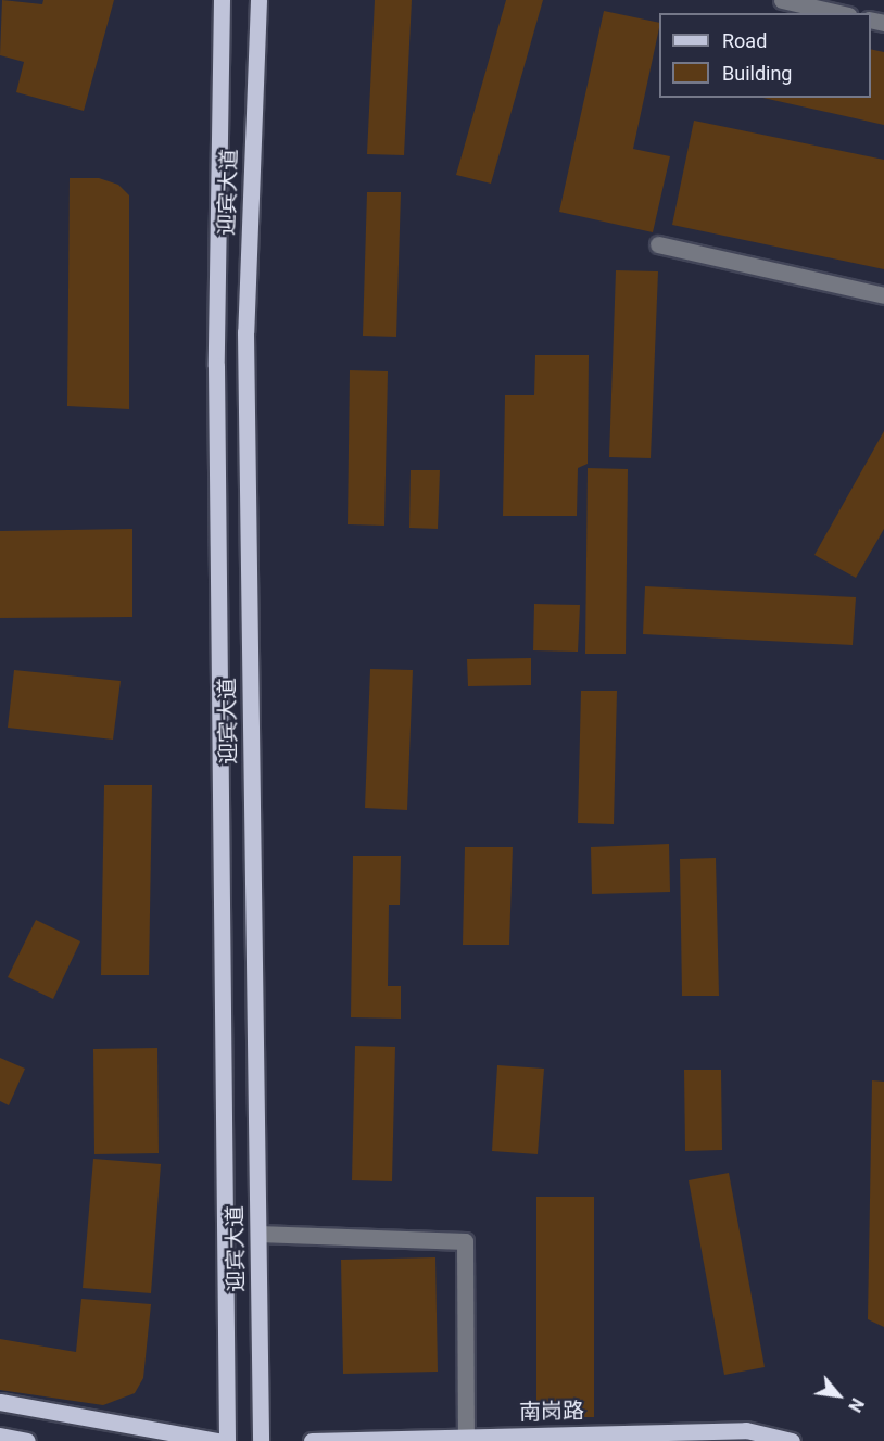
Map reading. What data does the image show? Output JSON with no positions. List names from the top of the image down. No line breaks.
{"streets":{"main road":["迎宾大道","南岗路"]},"legend":["Road","Building"],"north":"bottom right"}
